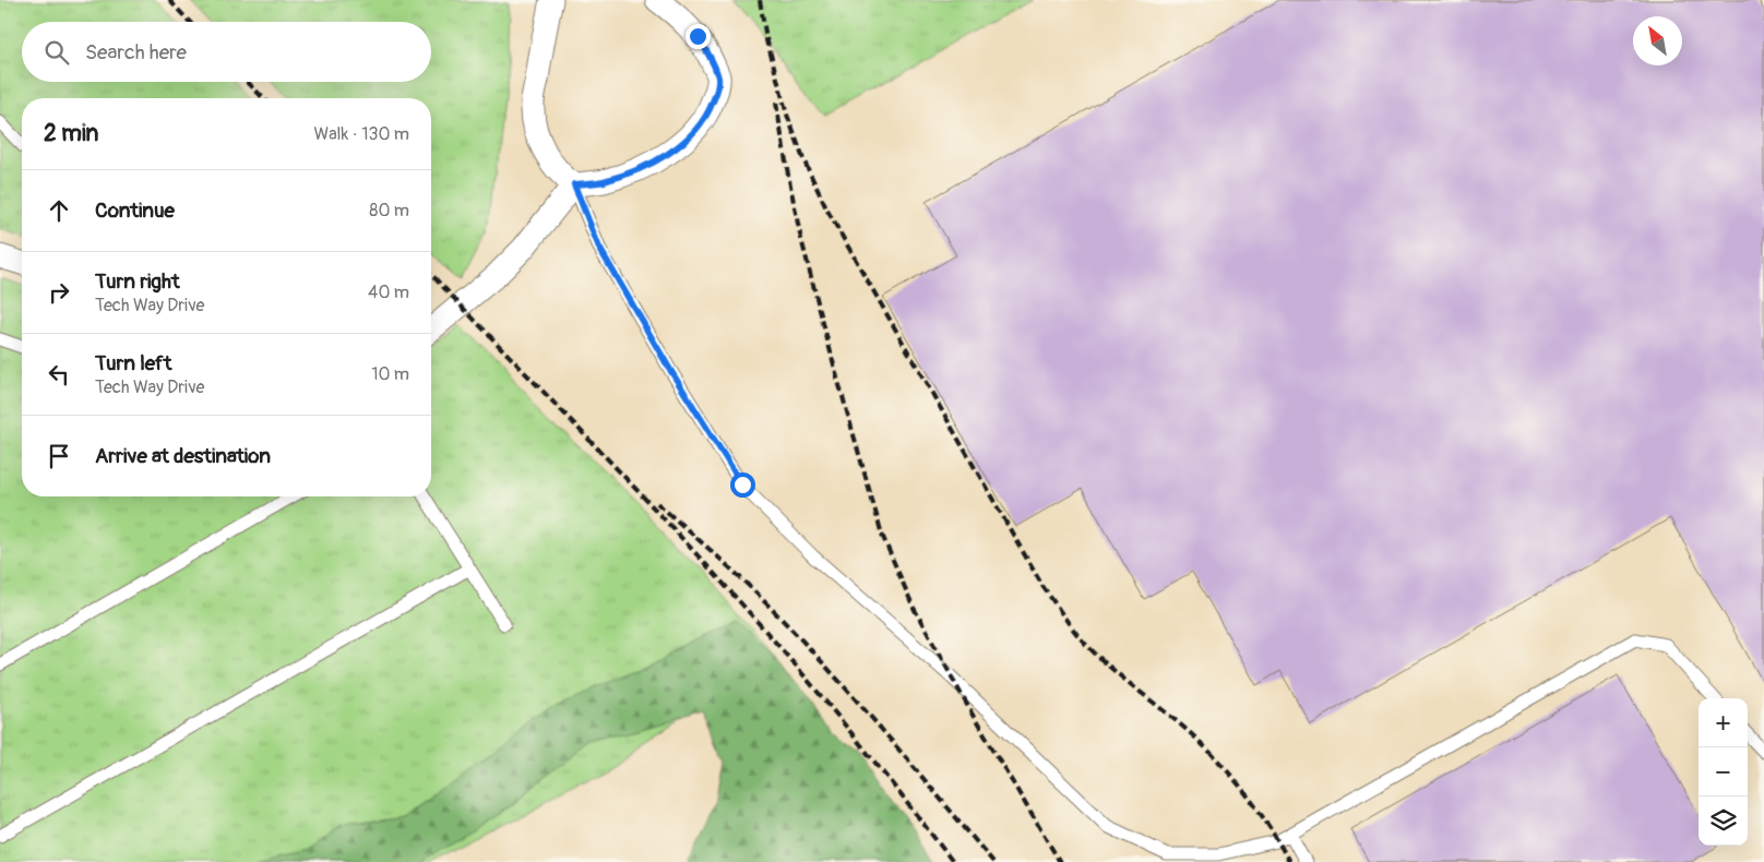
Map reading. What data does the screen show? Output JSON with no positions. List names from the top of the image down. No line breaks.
{"north":"top left","page":{"search":"Search here","heading":["2 min","Walk · 130 m"],"list":[["Continue","80 m"],["Turn right","Tech Way Drive","40 m"],["Turn left","Tech Way Drive","10 m"],"Arrive at destination"],"map_buttons":["+","−"]}}
